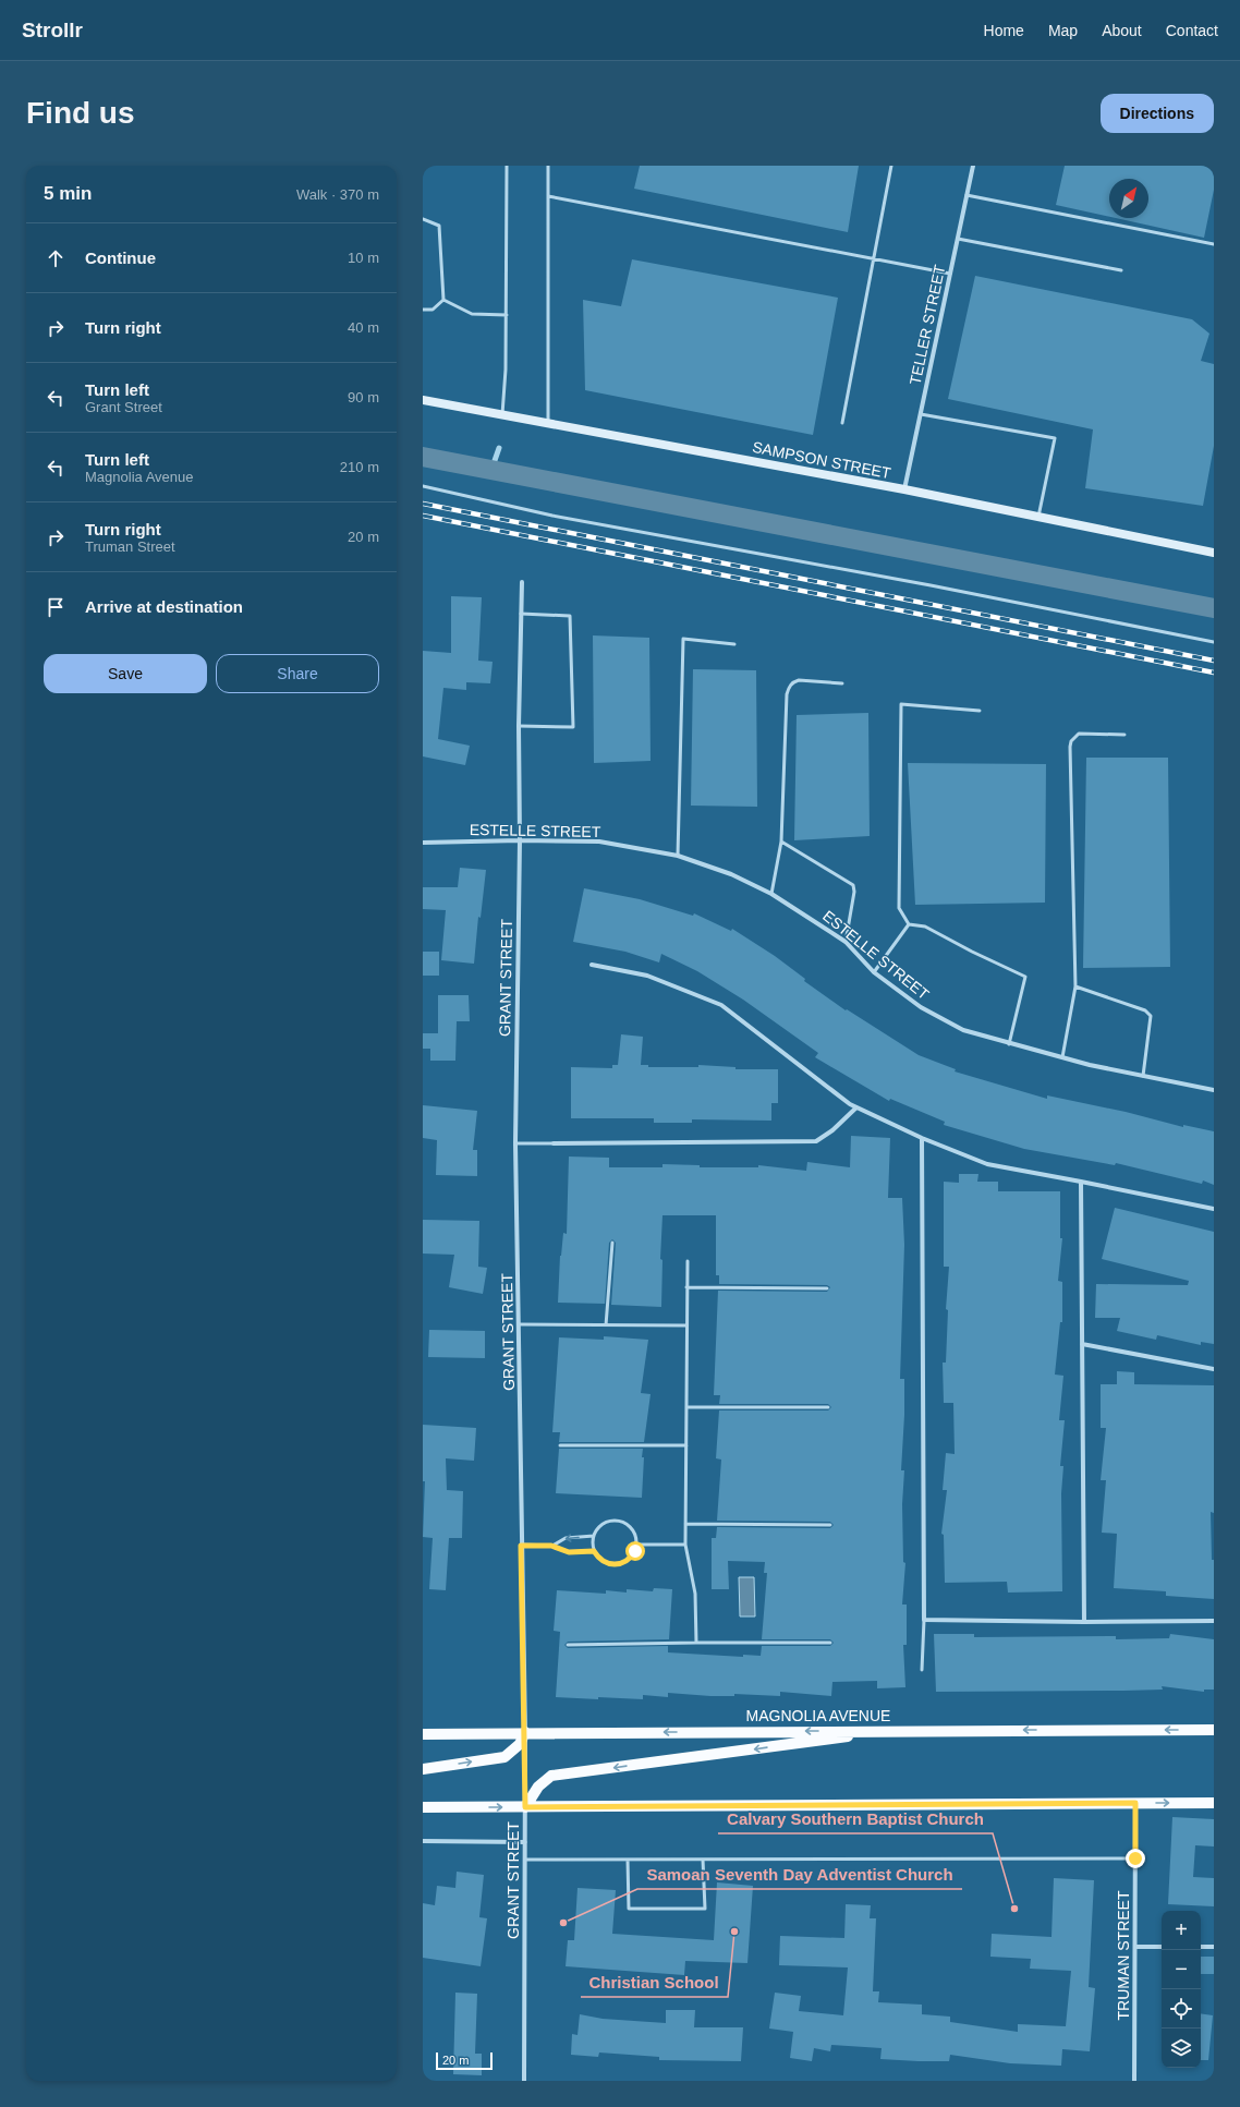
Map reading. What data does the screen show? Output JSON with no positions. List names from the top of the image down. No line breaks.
{"streets":{"main road":["MAGNOLIA AVENUE"],"street":["TELLER STREET","SAMPSON STREET","ESTELLE STREET","GRANT STREET","TRUMAN STREET"]},"crossings":[["TELLER STREET","SAMPSON STREET"],["ESTELLE STREET","GRANT STREET"],["GRANT STREET","MAGNOLIA AVENUE"]],"places":["Calvary Southern Baptist Church","Samoan Seventh Day Adventist Church","Christian School"],"scale_bar":"20 m","north":"top right","page":{"header":"Strollr","nav":["Home","Map","About","Contact"],"buttons":["Directions",["Save","Share"]],"title":"Find us","heading":["5 min","Walk · 370 m"],"list":[["Continue","10 m"],["Turn right","40 m"],["Turn left","Grant Street","90 m"],["Turn left","Magnolia Avenue","210 m"],["Turn right","Truman Street","20 m"],"Arrive at destination"],"map_buttons":["+","−"],"scale":"20 m"}}
